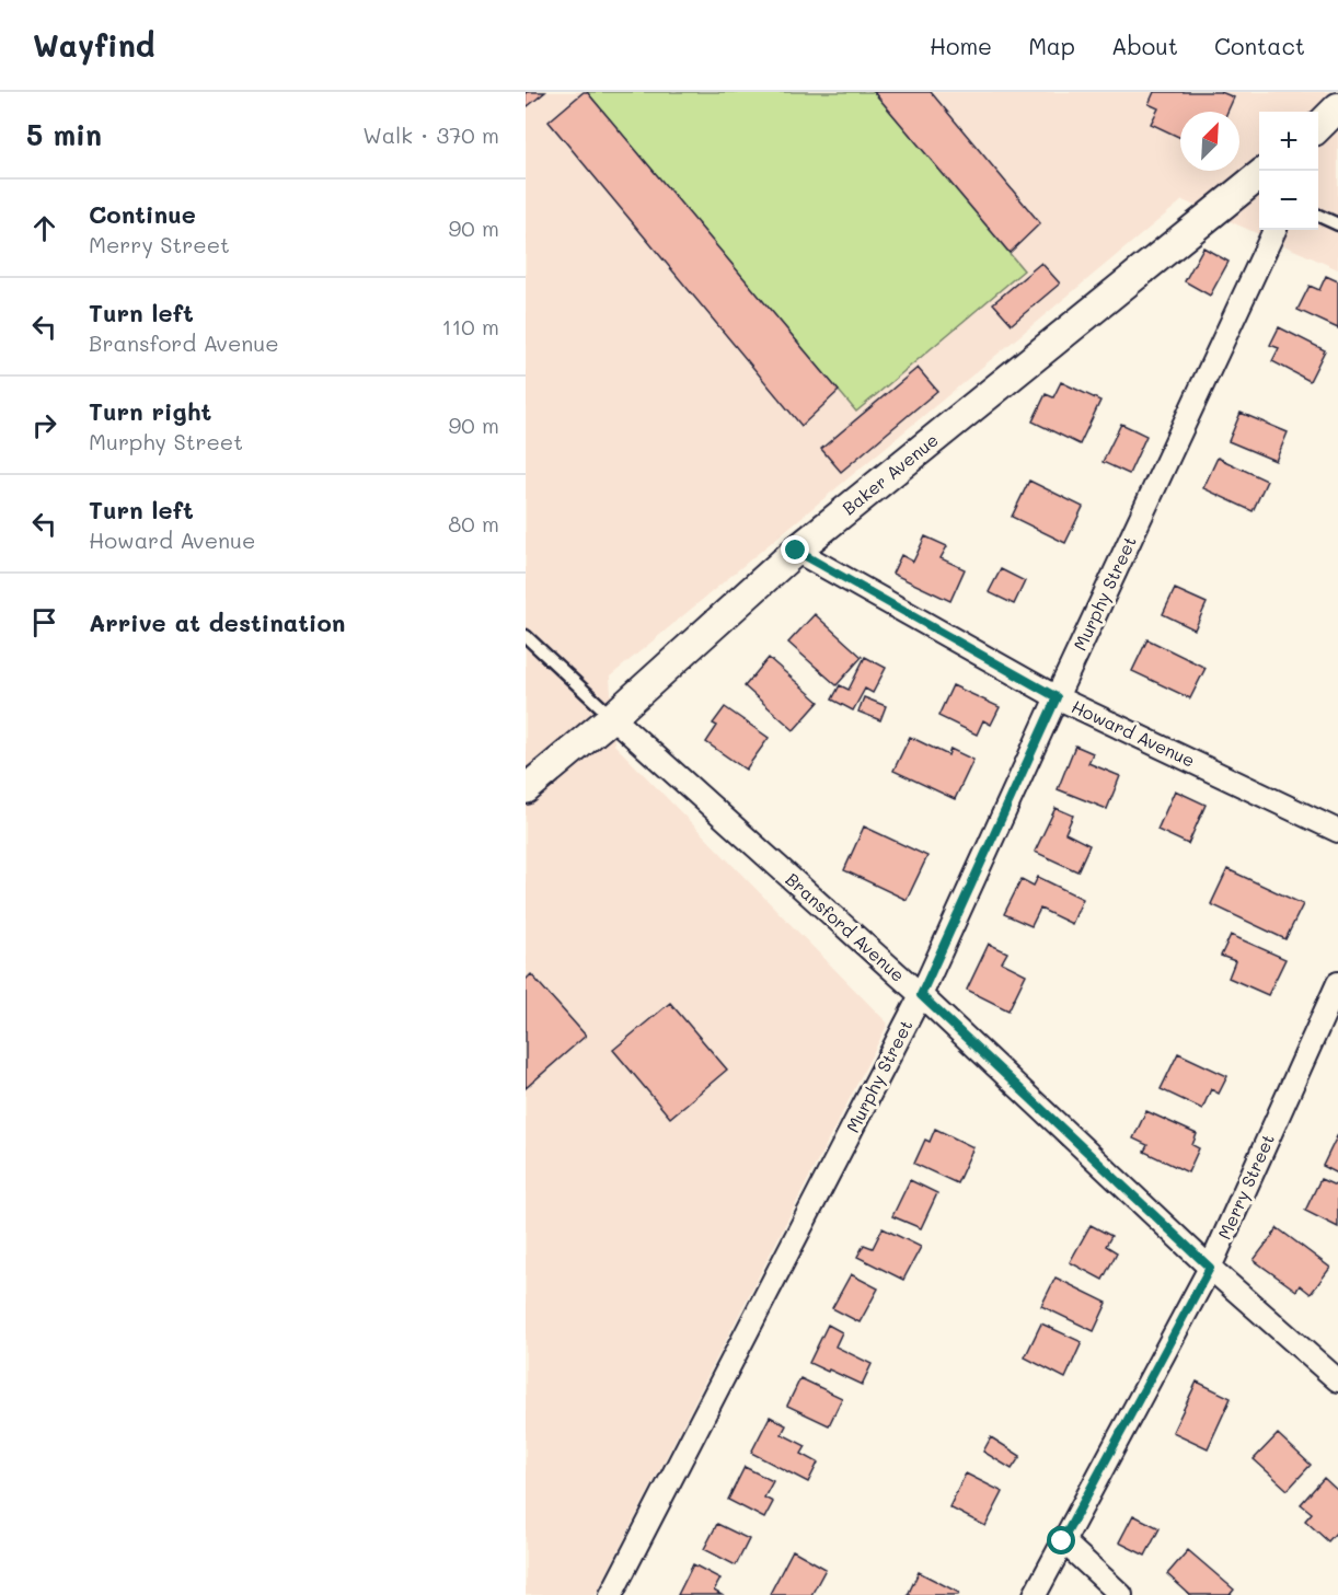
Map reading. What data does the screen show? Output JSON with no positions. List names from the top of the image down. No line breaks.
{"streets":{"street":["Baker Avenue","Murphy Street","Howard Avenue","Bransford Avenue","Merry Street"]},"crossings":[["Baker Avenue","Howard Avenue"],["Baker Avenue","Bransford Avenue"],["Murphy Street","Howard Avenue"],["Murphy Street","Bransford Avenue"],["Bransford Avenue","Merry Street"]],"north":"top right","page":{"header":"Wayfind","nav":["Home","Map","About","Contact"],"heading":["5 min","Walk · 370 m"],"map_buttons":["+","−"],"list":[["Continue","Merry Street","90 m"],["Turn left","Bransford Avenue","110 m"],["Turn right","Murphy Street","90 m"],["Turn left","Howard Avenue","80 m"],"Arrive at destination"]}}
